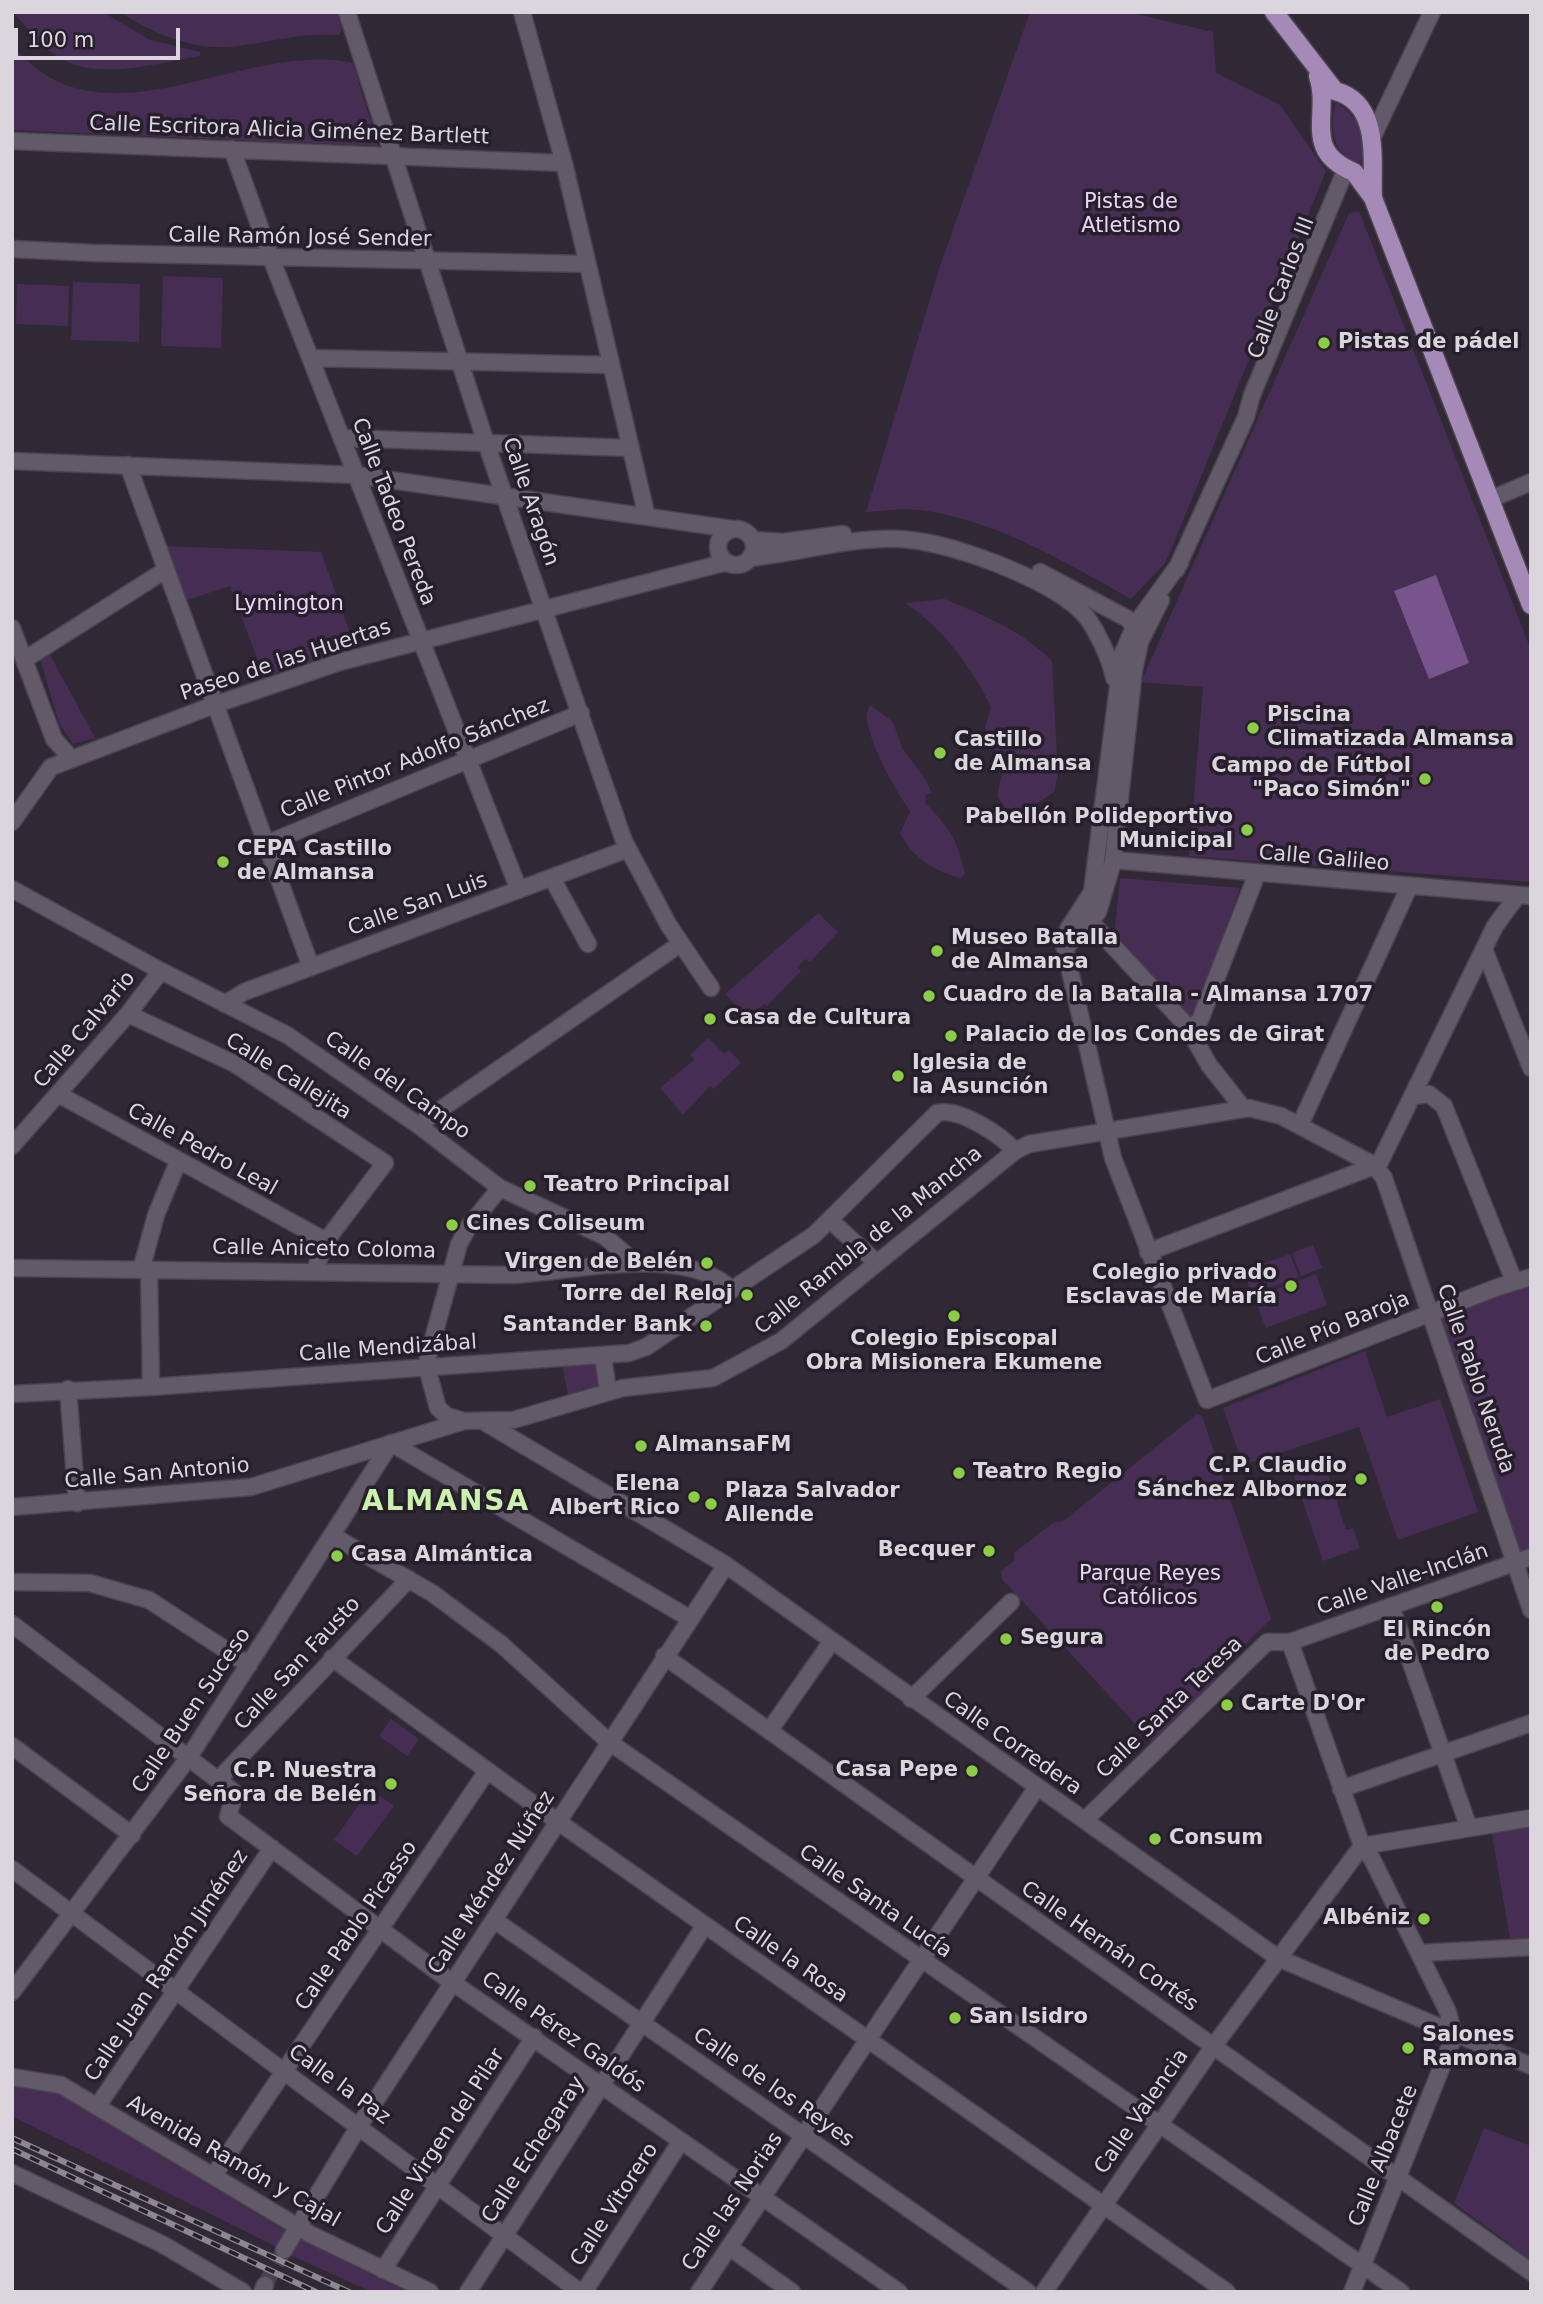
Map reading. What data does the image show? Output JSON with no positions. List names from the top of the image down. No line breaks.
{"streets":{"street":["Calle Escritora Alicia Giménez Bartlett","Calle Ramón José Sender","Calle Carlos III","Calle Aragón","Calle Tadeo Pereda","Paseo de las Huertas","Calle Pintor Adolfo Sánchez","Calle Galileo","Calle San Luis","Calle Calvario","Calle Callejita","Calle del Campo","Calle Pedro Leal","Calle Rambla de la Mancha","Calle Aniceto Coloma","Calle Pío Baroja","Calle Mendizábal","Calle Pablo Neruda","Calle San Antonio","Calle Valle-Inclán","Calle San Fausto","Calle Santa Teresa","Calle Buen Suceso","Calle Corredera","Calle Méndez Núñez","Calle Santa Lucía","Calle Pablo Picasso","Calle Hernán Cortés","Calle la Rosa","Calle Juan Ramón Jiménez","Calle Pérez Galdós","Calle la Paz","Calle de los Reyes","Calle Valencia","Calle Virgen del Pilar","Calle Echegaray","Calle Albacete","Avenida Ramón y Cajal","Calle las Norias","Calle Vitorero"]},"crossings":[["Calle Escritora Alicia Giménez Bartlett","Calle Aragón"],["Calle Escritora Alicia Giménez Bartlett","Calle Tadeo Pereda"],["Calle Ramón José Sender","Calle Aragón"],["Calle Ramón José Sender","Calle Tadeo Pereda"],["Calle Aragón","Paseo de las Huertas"],["Calle Aragón","Calle Pintor Adolfo Sánchez"],["Calle Aragón","Calle San Luis"],["Calle Tadeo Pereda","Paseo de las Huertas"],["Calle Tadeo Pereda","Calle Pintor Adolfo Sánchez"],["Calle Tadeo Pereda","Calle San Luis"],["Calle San Luis","Calle del Campo"],["Calle Calvario","Calle Callejita"],["Calle Calvario","Calle del Campo"],["Calle Calvario","Calle Pedro Leal"],["Calle Callejita","Calle Pedro Leal"],["Calle del Campo","Calle Aniceto Coloma"],["Calle Rambla de la Mancha","Calle Mendizábal"],["Calle Rambla de la Mancha","Calle San Antonio"],["Calle Rambla de la Mancha","Calle Corredera"],["Calle Aniceto Coloma","Calle Mendizábal"],["Calle Pío Baroja","Calle Pablo Neruda"],["Calle Pablo Neruda","Calle Valle-Inclán"],["Calle San Antonio","Calle Buen Suceso"],["Calle Valle-Inclán","Calle Santa Teresa"],["Calle San Fausto","Calle Santa Lucía"],["Calle San Fausto","Calle la Rosa"],["Calle San Fausto","Calle Pérez Galdós"],["Calle Santa Teresa","Calle Corredera"],["Calle Buen Suceso","Calle Santa Lucía"],["Calle Buen Suceso","Calle la Paz"],["Calle Corredera","Calle Méndez Núñez"],["Calle Corredera","Calle Valencia"],["Calle Corredera","Calle Albacete"],["Calle Corredera","Calle las Norias"],["Calle Méndez Núñez","Calle Santa Lucía"],["Calle Méndez Núñez","Calle Hernán Cortés"],["Calle Méndez Núñez","Calle la Rosa"],["Calle Méndez Núñez","Calle Pérez Galdós"],["Calle Méndez Núñez","Calle la Paz"],["Calle Méndez Núñez","Calle de los Reyes"],["Calle Méndez Núñez","Avenida Ramón y Cajal"],["Calle Santa Lucía","Calle Valencia"],["Calle Santa Lucía","Calle Albacete"],["Calle Santa Lucía","Calle las Norias"],["Calle Pablo Picasso","Calle la Rosa"],["Calle Pablo Picasso","Calle Pérez Galdós"],["Calle Pablo Picasso","Calle la Paz"],["Calle Pablo Picasso","Avenida Ramón y Cajal"],["Calle Hernán Cortés","Calle Valencia"],["Calle Hernán Cortés","Calle Albacete"],["Calle Hernán Cortés","Calle las Norias"],["Calle la Rosa","Calle Valencia"],["Calle la Rosa","Calle Echegaray"],["Calle la Rosa","Calle las Norias"],["Calle Juan Ramón Jiménez","Calle Pérez Galdós"],["Calle Juan Ramón Jiménez","Calle la Paz"],["Calle Juan Ramón Jiménez","Avenida Ramón y Cajal"],["Calle Pérez Galdós","Calle Virgen del Pilar"],["Calle Pérez Galdós","Calle Echegaray"],["Calle Pérez Galdós","Calle las Norias"],["Calle Pérez Galdós","Calle Vitorero"],["Calle la Paz","Calle Virgen del Pilar"],["Calle la Paz","Calle Echegaray"],["Calle la Paz","Calle Vitorero"],["Calle de los Reyes","Calle Echegaray"],["Calle de los Reyes","Calle las Norias"],["Calle Virgen del Pilar","Avenida Ramón y Cajal"]],"districts":["ALMANSA"],"parks":["Pistas de Atletismo","Lymington","Parque Reyes Católicos"],"places":["Pistas de pádel","Piscina Climatizada Almansa","Castillo de Almansa","Campo de Fútbol \"Paco Simón\"","Pabellón Polideportivo Municipal","CEPA Castillo de Almansa","Museo Batalla de Almansa","Cuadro de la Batalla - Almansa 1707","Casa de Cultura","Palacio de los Condes de Girat","Iglesia de la Asunción","Teatro Principal","Cines Coliseum","Virgen de Belén","Colegio privado Esclavas de María","Torre del Reloj","Colegio Episcopal Obra Misionera Ekumene","Santander Bank","AlmansaFM","Teatro Regio","C.P. Claudio Sánchez Albornoz","Elena Albert Rico","Plaza Salvador Allende","Becquer","Casa Almántica","El Rincón de Pedro","Segura","Carte D'Or","Casa Pepe","C.P. Nuestra Señora de Belén","Consum","Albéniz","San Isidro","Salones Ramona"],"scale_bar":"100 m"}
